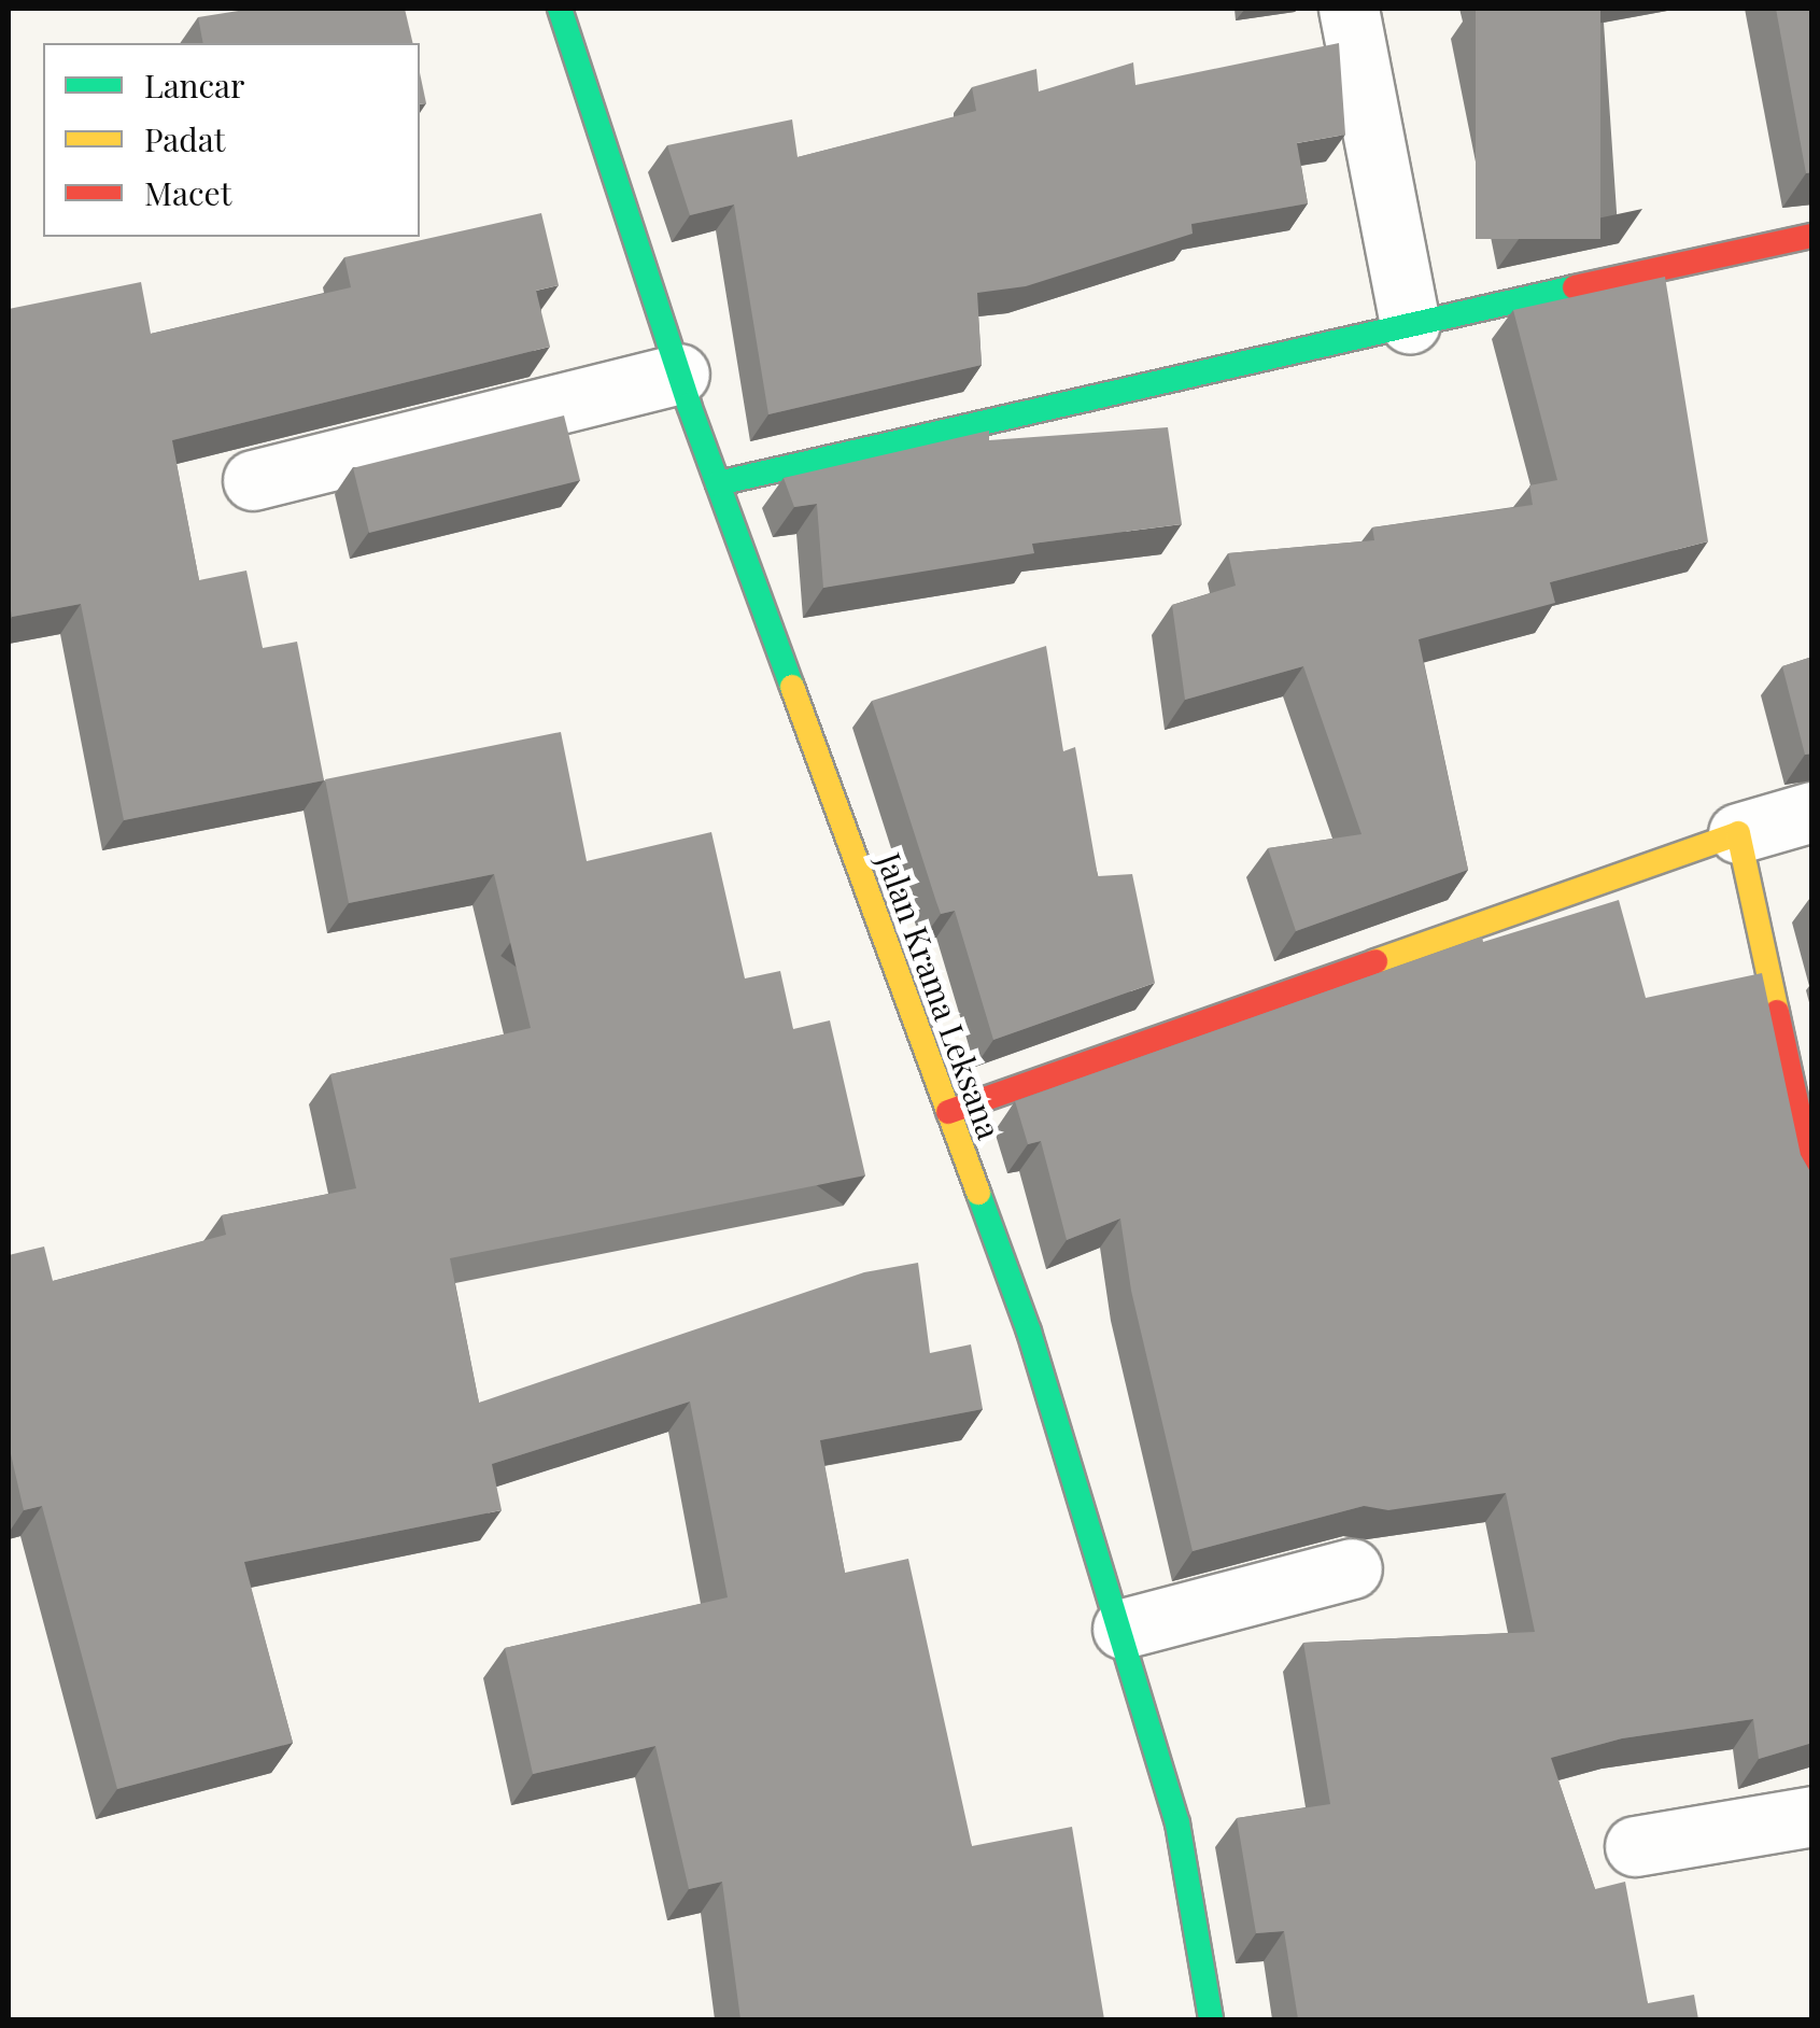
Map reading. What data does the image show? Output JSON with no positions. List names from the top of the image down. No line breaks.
{"streets":{"street":["Jalan Krama Leksana"]},"legend":["Lancar","Padat","Macet"]}
